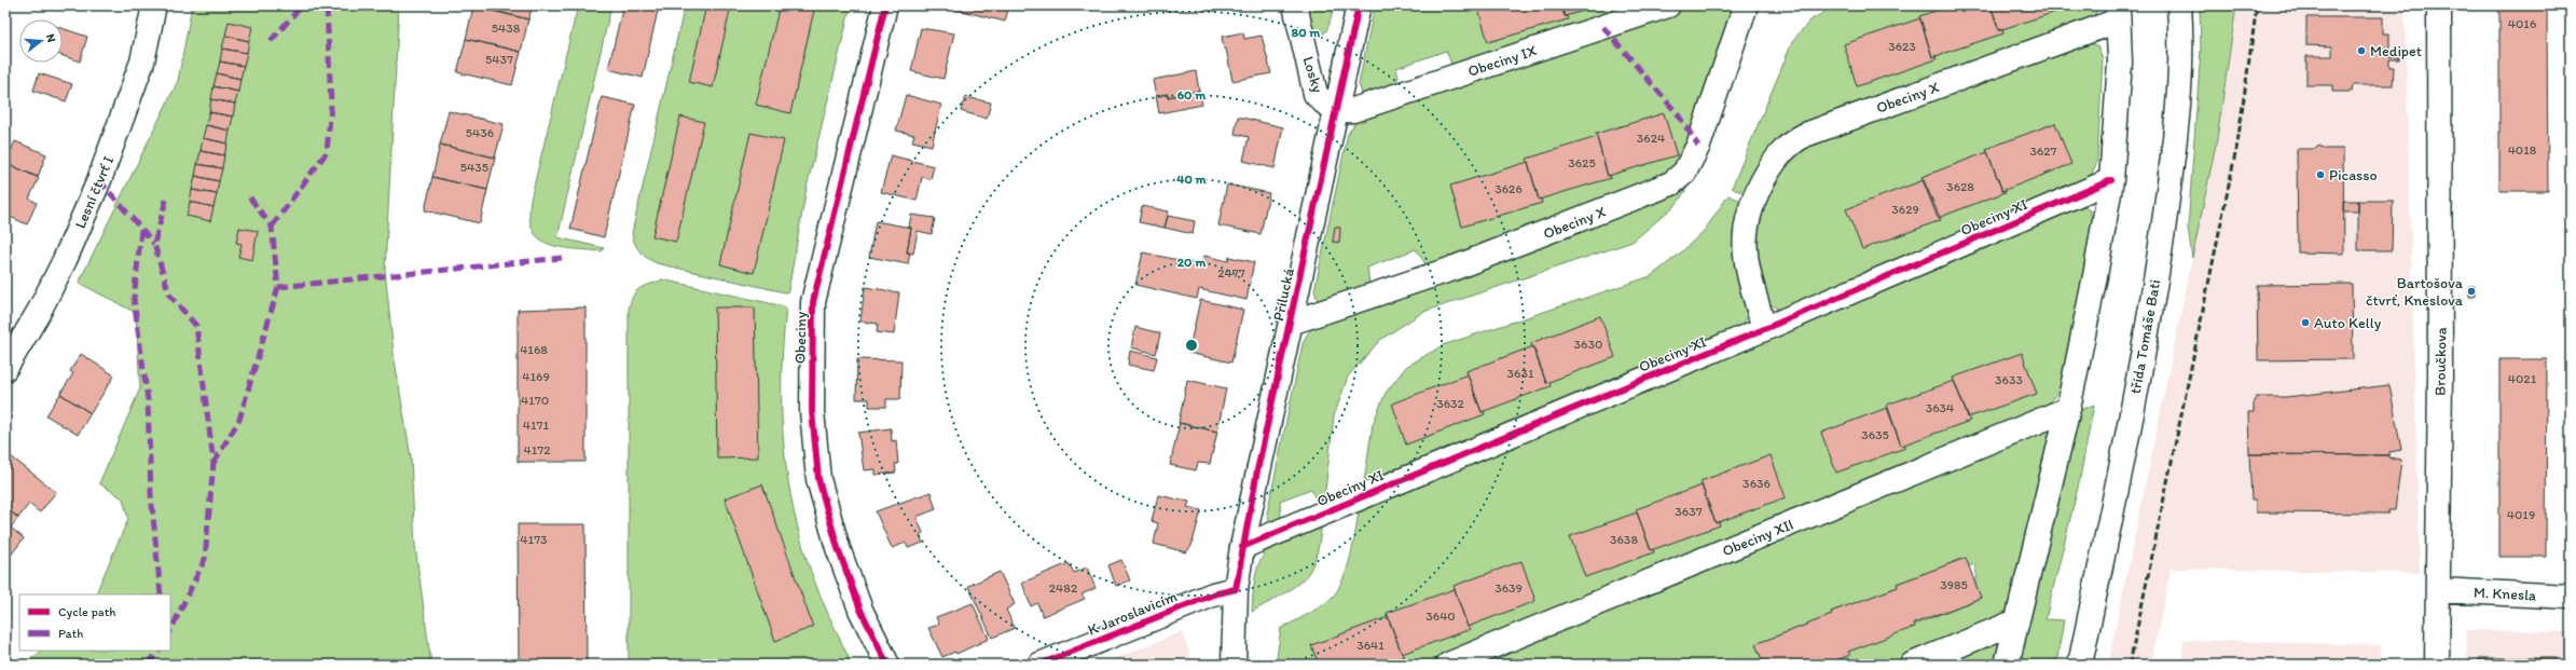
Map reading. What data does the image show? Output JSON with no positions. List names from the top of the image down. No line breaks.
{"streets":{"street":["Obeciny IX","Losky","Obeciny X","Lesní čtvrť I","Obeciny XI","Přílucká","třída Tomáše Bati","Obeciny","Broučkova","Obeciny XII","M. Knesla","K Jaroslavicím"]},"crossings":[["Obeciny IX","Losky"],["Obeciny IX","Přílucká"],["Losky","Přílucká"],["Obeciny X","Obeciny XI"],["Obeciny X","Přílucká"],["Obeciny XI","Přílucká"],["Přílucká","K Jaroslavicím"],["Broučkova","M. Knesla"]],"places":["Medipet","Picasso","Bartošova čtvrť, Kneslova","Auto Kelly"],"house_numbers":["4016","5438","3623","5437","5436","3624","4018","3627","3625","5435","3628","3626","3629","2477","3630","4168","3631","4169","4021","3633","4170","3632","3634","4171","3635","4172","3636","3637","4019","4173","3638","3985","2482","3639","3640","3641"],"legend":["Cycle path","Path"],"north":"right","rings":["80 m","60 m","40 m","20 m"]}
